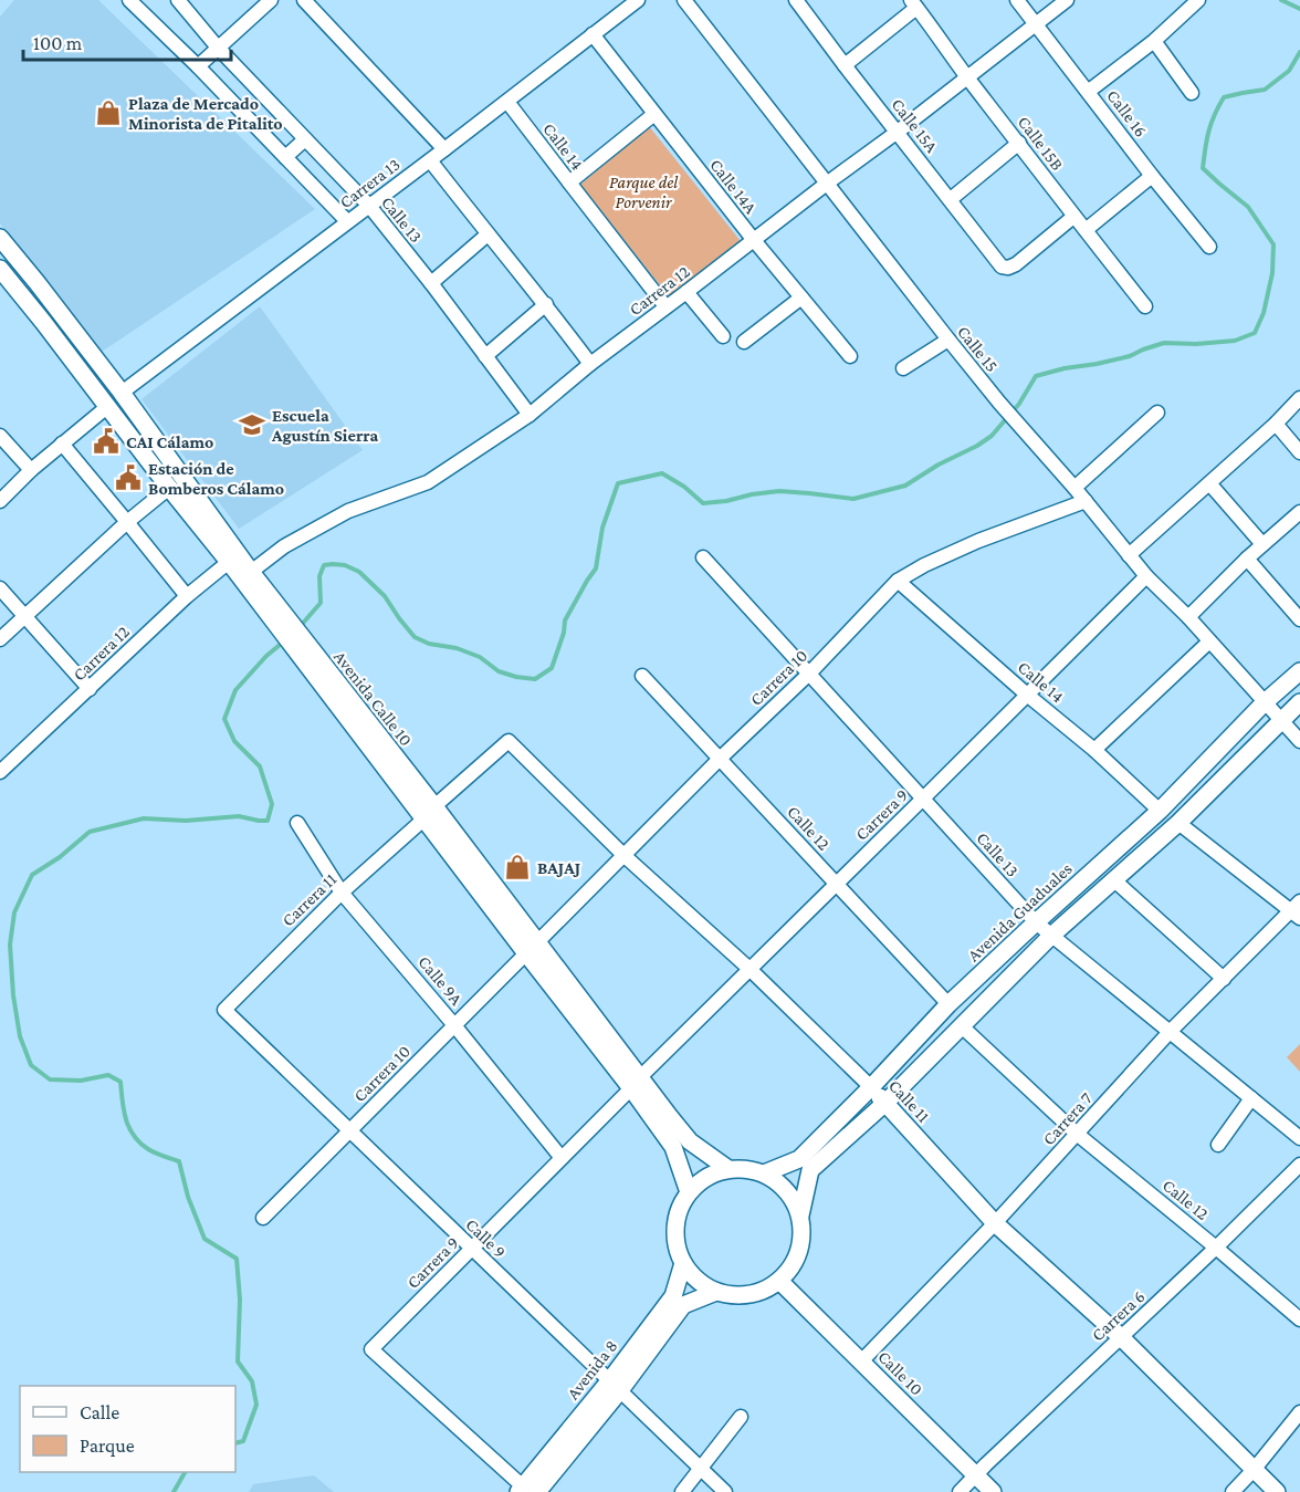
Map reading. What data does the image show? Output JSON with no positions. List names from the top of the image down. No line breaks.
{"streets":{"main road":["Avenida Calle 10","Avenida Guaduales","Calle 11","Avenida 8","Calle 10"],"street":["Calle 16","Calle 15A","Calle 15B","Calle 14","Carrera 13","Calle 14A","Calle 13","Carrera 12","Calle 15","Carrera 10","Carrera 9","Calle 12","Carrera 11","Calle 9A","Carrera 7","Calle 9","Carrera 6"]},"crossings":[["Calle 16","Carrera 12"],["Calle 15A","Calle 15B"],["Calle 15A","Carrera 12"],["Calle 15B","Carrera 12"],["Calle 14","Carrera 13"],["Calle 14","Carrera 12"],["Calle 14","Carrera 10"],["Calle 14","Carrera 9"],["Calle 14","Avenida Guaduales"],["Carrera 13","Calle 14A"],["Carrera 13","Calle 13"],["Carrera 13","Avenida Calle 10"],["Calle 14A","Carrera 12"],["Calle 13","Carrera 12"],["Calle 13","Carrera 10"],["Calle 13","Carrera 9"],["Calle 13","Avenida Guaduales"],["Calle 13","Carrera 7"],["Carrera 12","Calle 15"],["Carrera 12","Avenida Calle 10"],["Calle 15","Carrera 10"],["Calle 15","Carrera 9"],["Calle 15","Avenida Guaduales"],["Carrera 10","Avenida Calle 10"],["Carrera 10","Calle 12"],["Carrera 10","Calle 9A"],["Carrera 10","Calle 11"],["Carrera 10","Calle 9"],["Avenida Calle 10","Carrera 9"],["Avenida Calle 10","Carrera 11"],["Avenida Calle 10","Avenida Guaduales"],["Avenida Calle 10","Avenida 8"],["Avenida Calle 10","Calle 10"],["Carrera 9","Calle 12"],["Carrera 9","Calle 9A"],["Carrera 9","Calle 11"],["Carrera 9","Calle 9"],["Carrera 9","Avenida 8"],["Calle 12","Avenida Guaduales"],["Calle 12","Carrera 7"],["Calle 12","Carrera 6"],["Carrera 11","Calle 9A"],["Carrera 11","Calle 11"],["Carrera 11","Calle 9"],["Avenida Guaduales","Calle 11"],["Avenida Guaduales","Avenida 8"],["Avenida Guaduales","Calle 10"],["Calle 11","Carrera 7"],["Calle 11","Carrera 6"],["Carrera 7","Calle 10"],["Calle 9","Avenida 8"],["Carrera 6","Calle 10"],["Avenida 8","Calle 10"]],"parks":["Parque del Porvenir"],"places":{"shop":["Plaza de Mercado Minorista de Pitalito","BAJAJ"],"school or university":["Escuela Agustín Sierra"],"public building":["CAI Cálamo","Estación de Bomberos Cálamo"]},"legend":["Calle","Parque"],"scale_bar":"100 m"}
